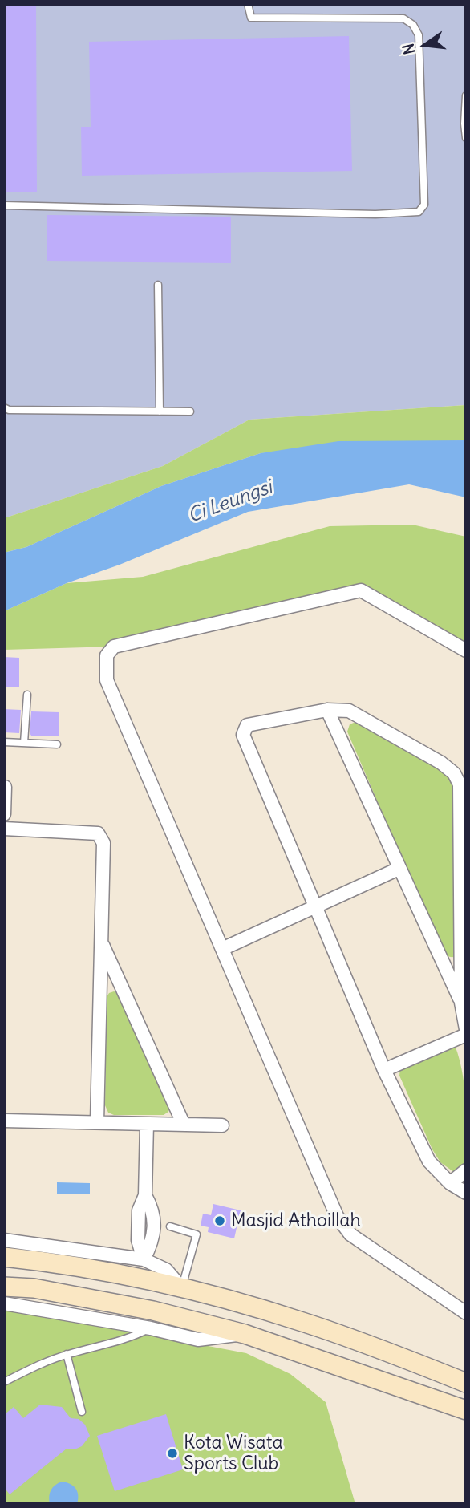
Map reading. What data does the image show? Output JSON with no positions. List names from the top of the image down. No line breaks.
{"water":["Ci Leungsi"],"places":["Masjid Athoillah","Kota Wisata Sports Club"],"north":"left"}
